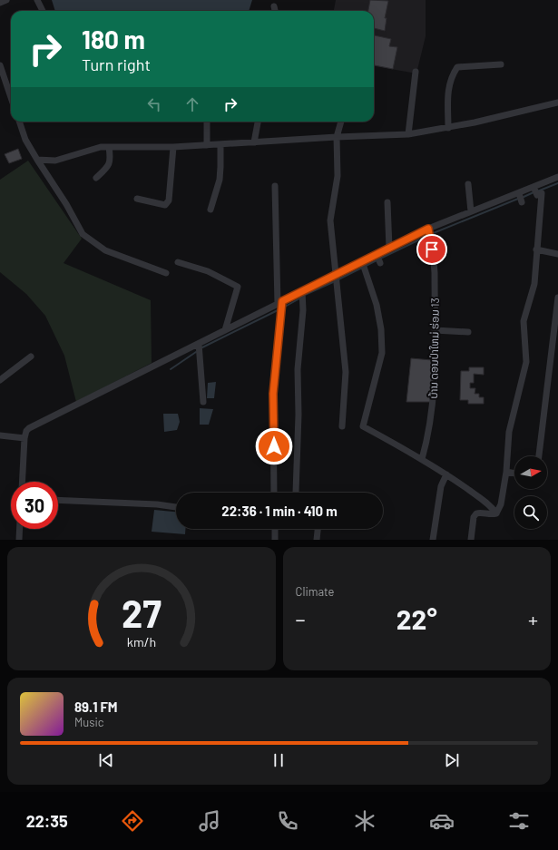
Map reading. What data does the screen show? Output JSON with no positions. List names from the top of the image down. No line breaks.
{"streets":{"street":["ບ້ານ ດອນປ່າໃຫມ່ ຮ່ອມ 13"]},"north":"right","page":{"turn":["180 m","Turn right"],"limit":"30","trip":"22:36 · 1 min · 410 m","tile":"Climate","heat":["−","22°","+"],"song":["89.1 FM","Music"],"tabs":"22:35","gauge":["27","km/h"]}}
